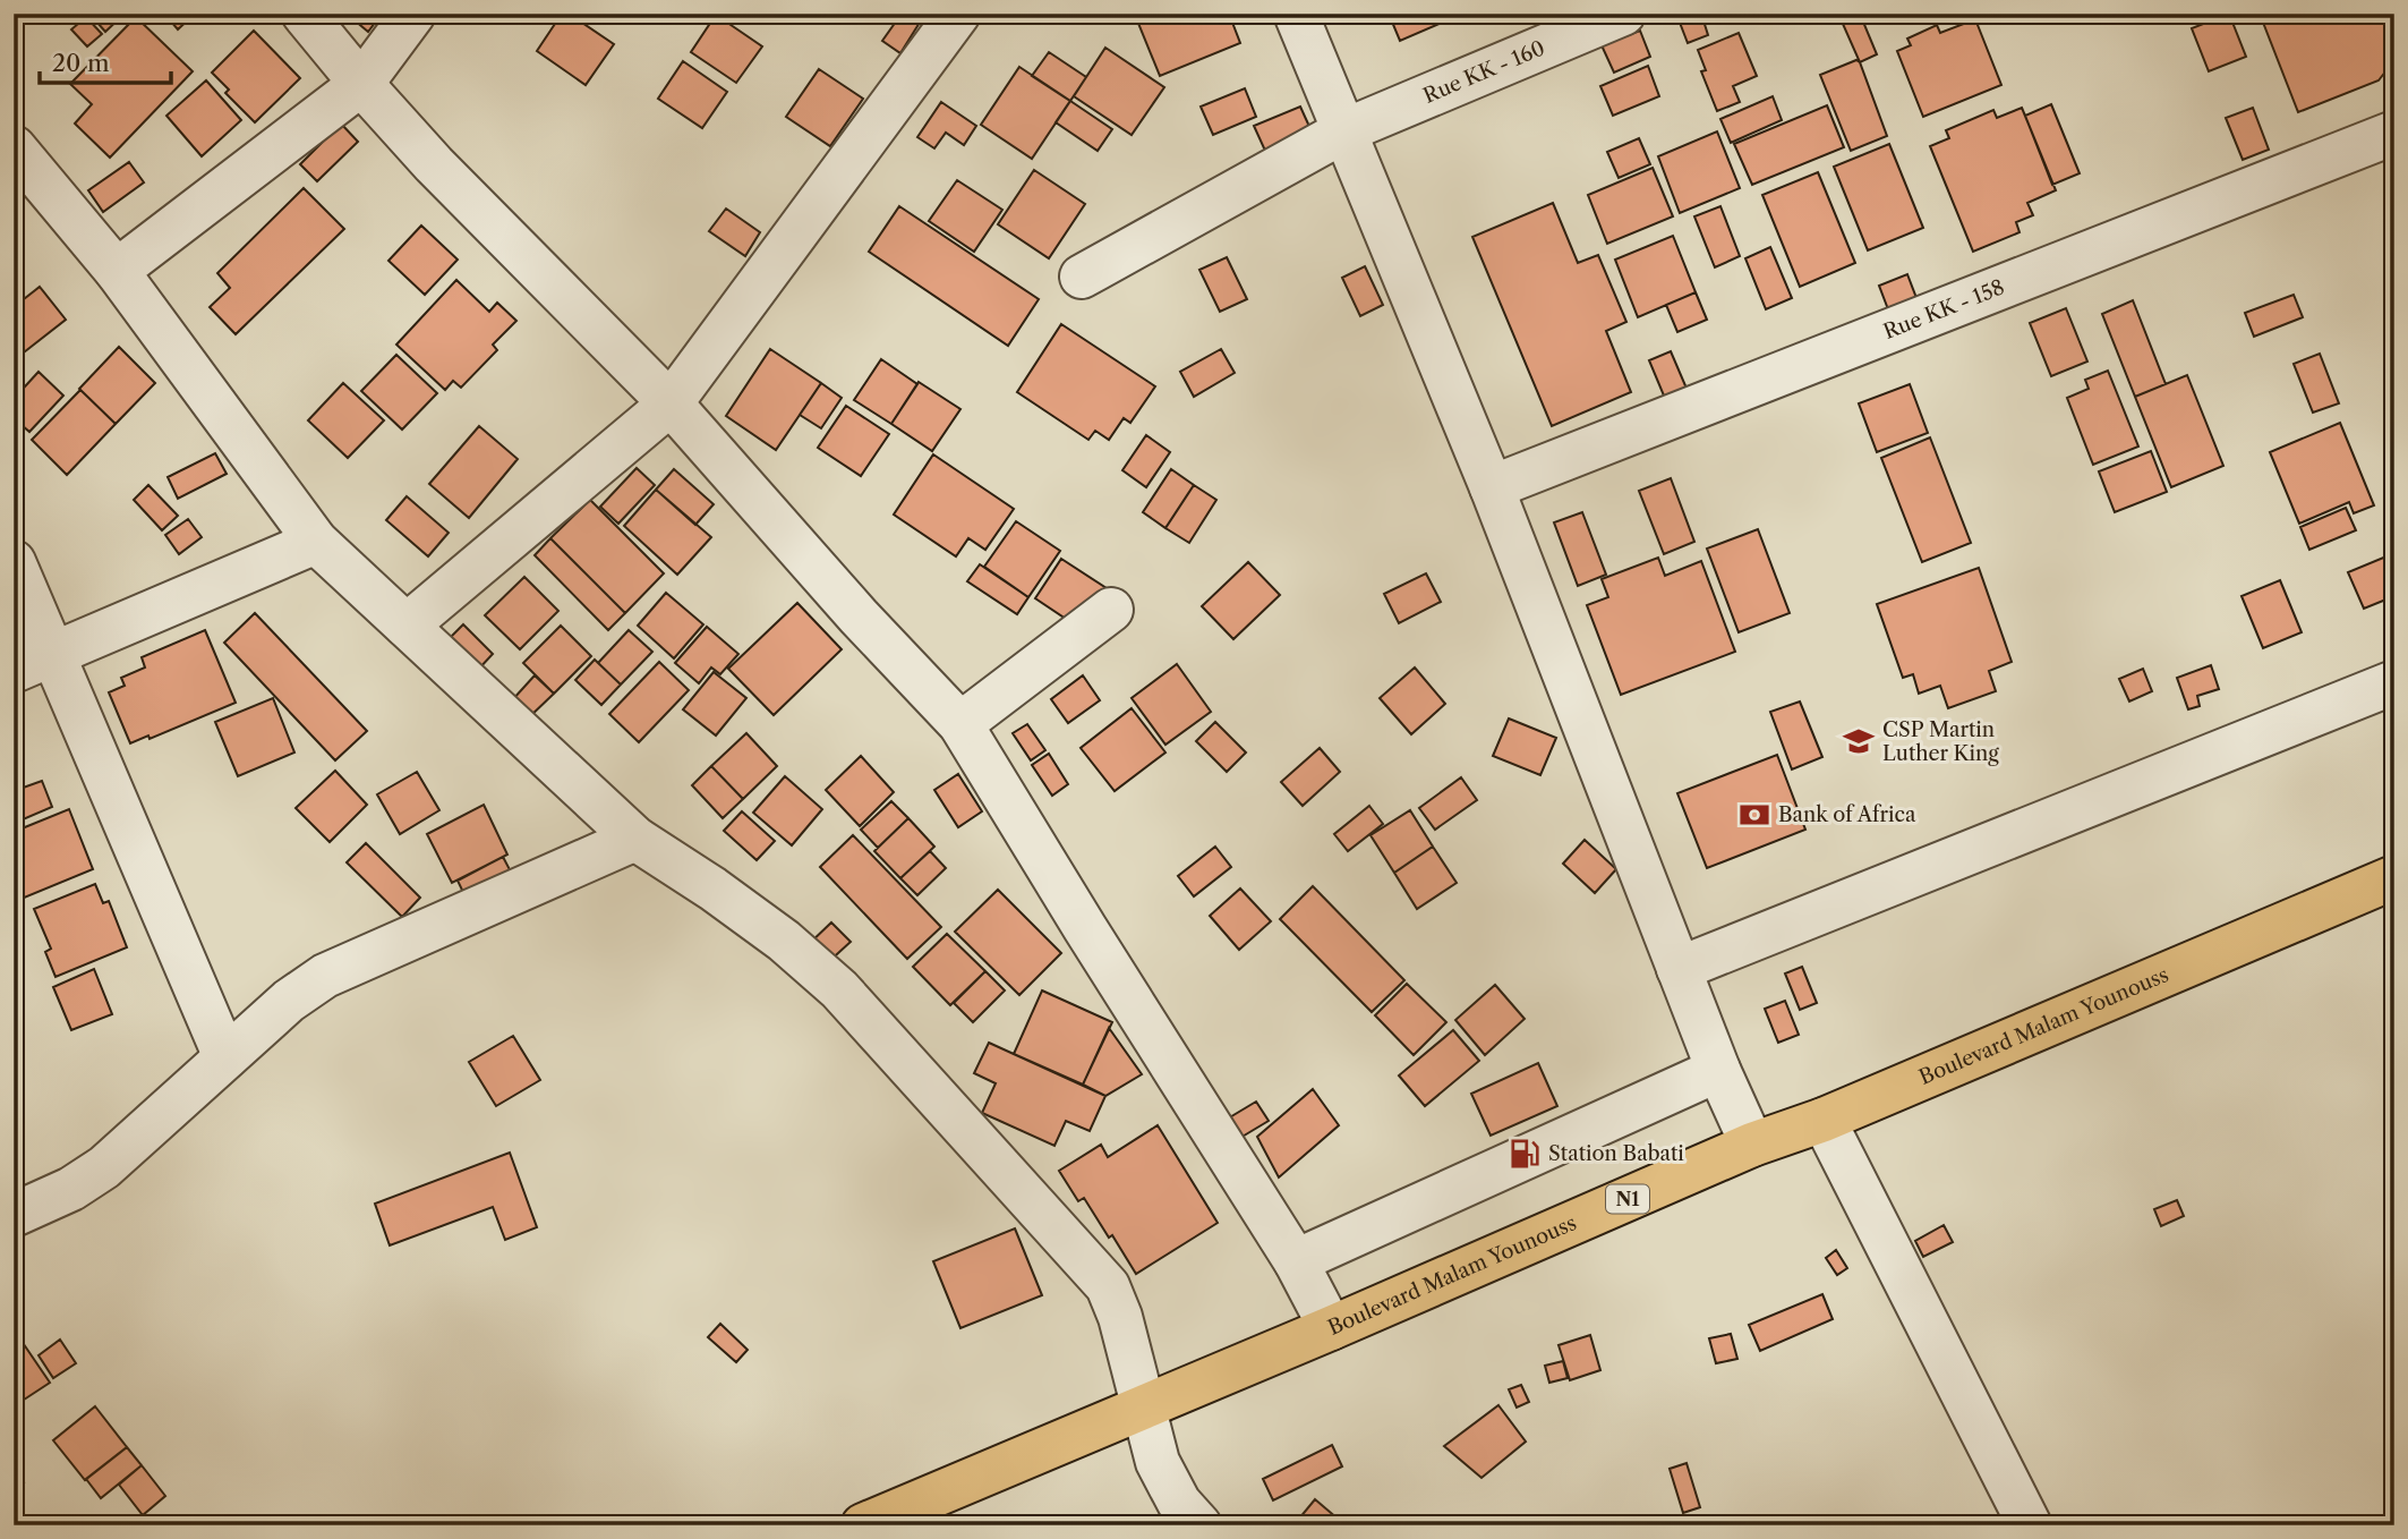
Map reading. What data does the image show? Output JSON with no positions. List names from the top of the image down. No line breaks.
{"streets":{"main road":["Boulevard Malam Younouss","N1"],"street":["Rue KK - 160","Rue KK - 158"]},"places":{"school or university":["CSP Martin Luther King"],"bank":["Bank of Africa"],"fuel station":["Station Babati"]},"scale_bar":"20 m"}
